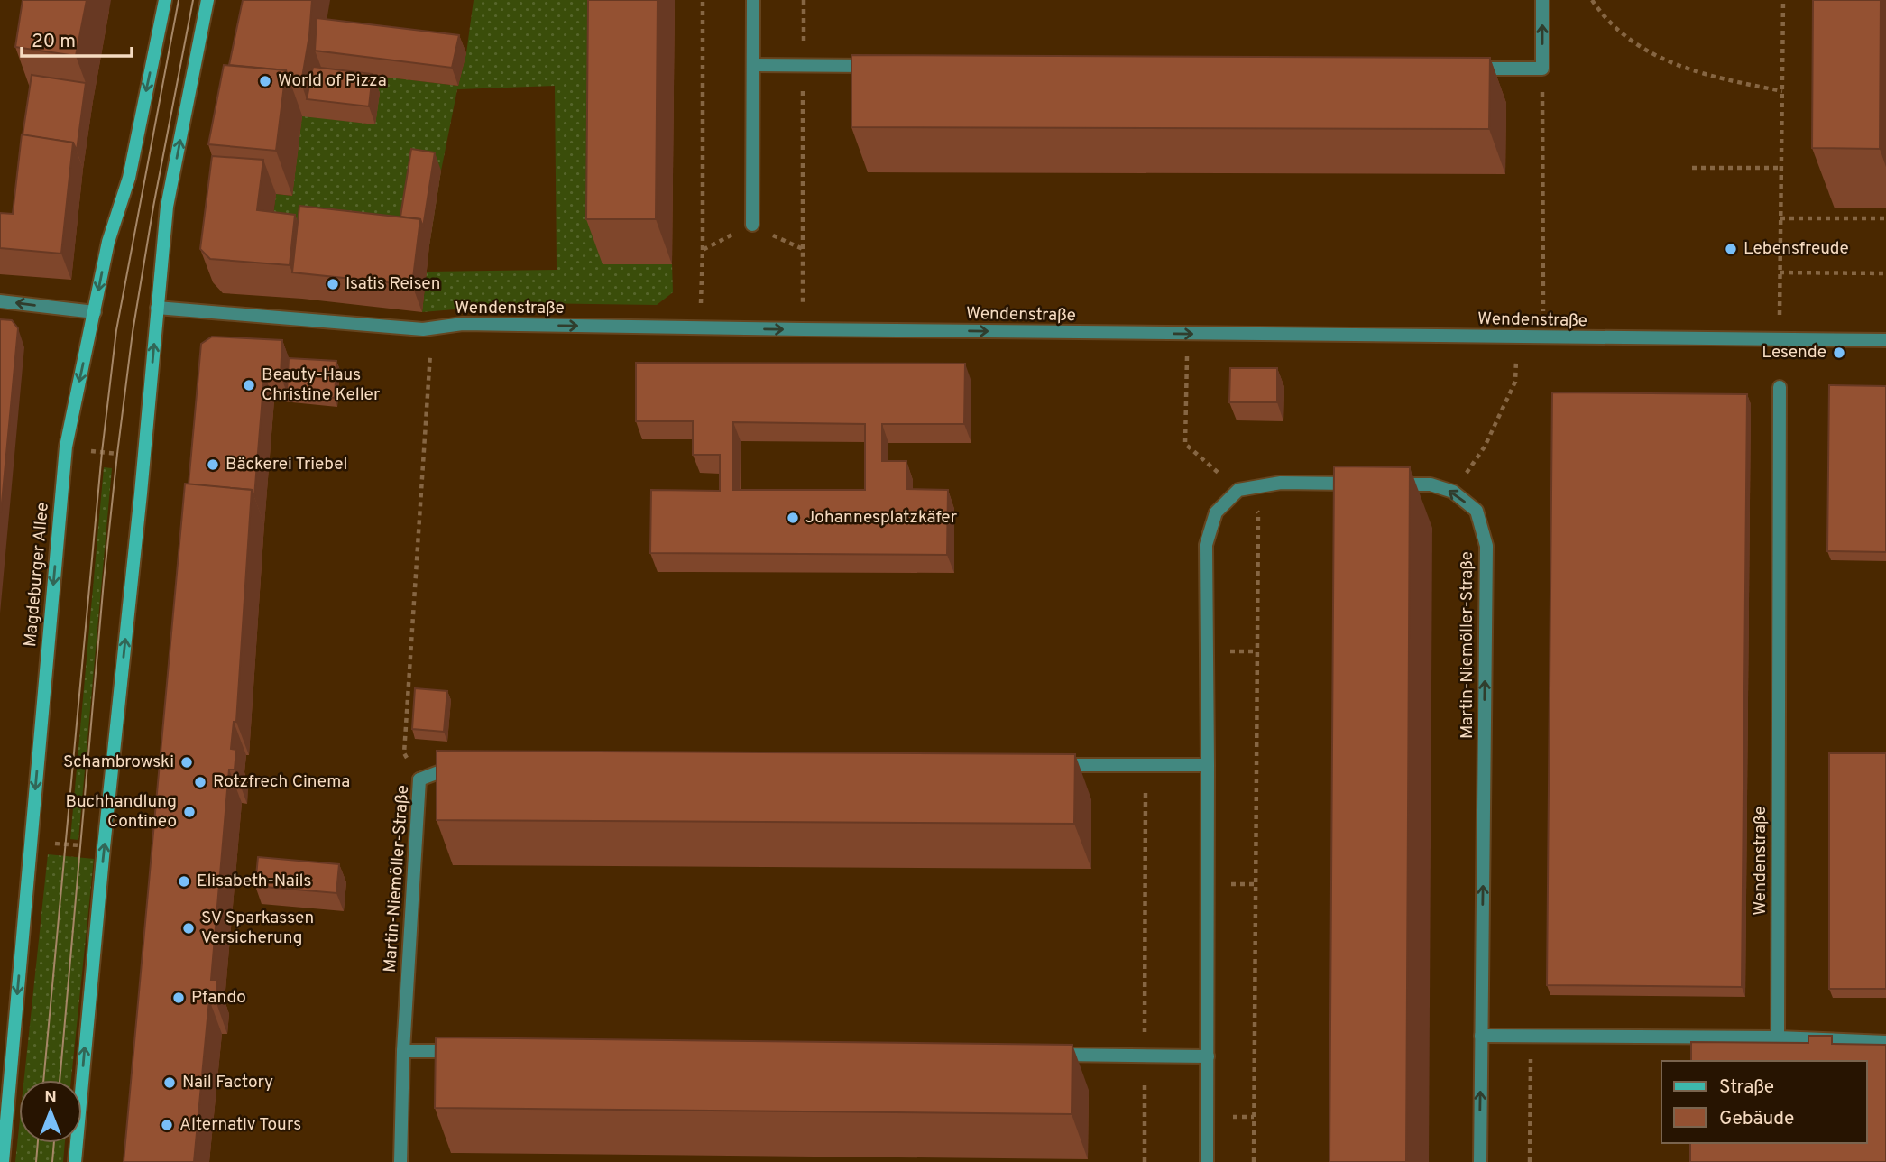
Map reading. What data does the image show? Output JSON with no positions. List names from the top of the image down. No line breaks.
{"streets":{"main road":["Magdeburger Allee"],"street":["Wendenstraße","Martin-Niemöller-Straße"]},"one_way":["Martin-Niemöller-Straße"],"places":["World of Pizza","Lebensfreude","Isatis Reisen","Lesende","Beauty-Haus Christine Keller","Bäckerei Triebel","Johannesplatzkäfer","Schambrowski","Rotzfrech Cinema","Buchhandlung Contineo","Elisabeth-Nails","SV Sparkassen Versicherung","Pfando","Nail Factory","Alternativ Tours"],"legend":["Straße","Gebäude"],"scale_bar":"20 m","north":"top"}
